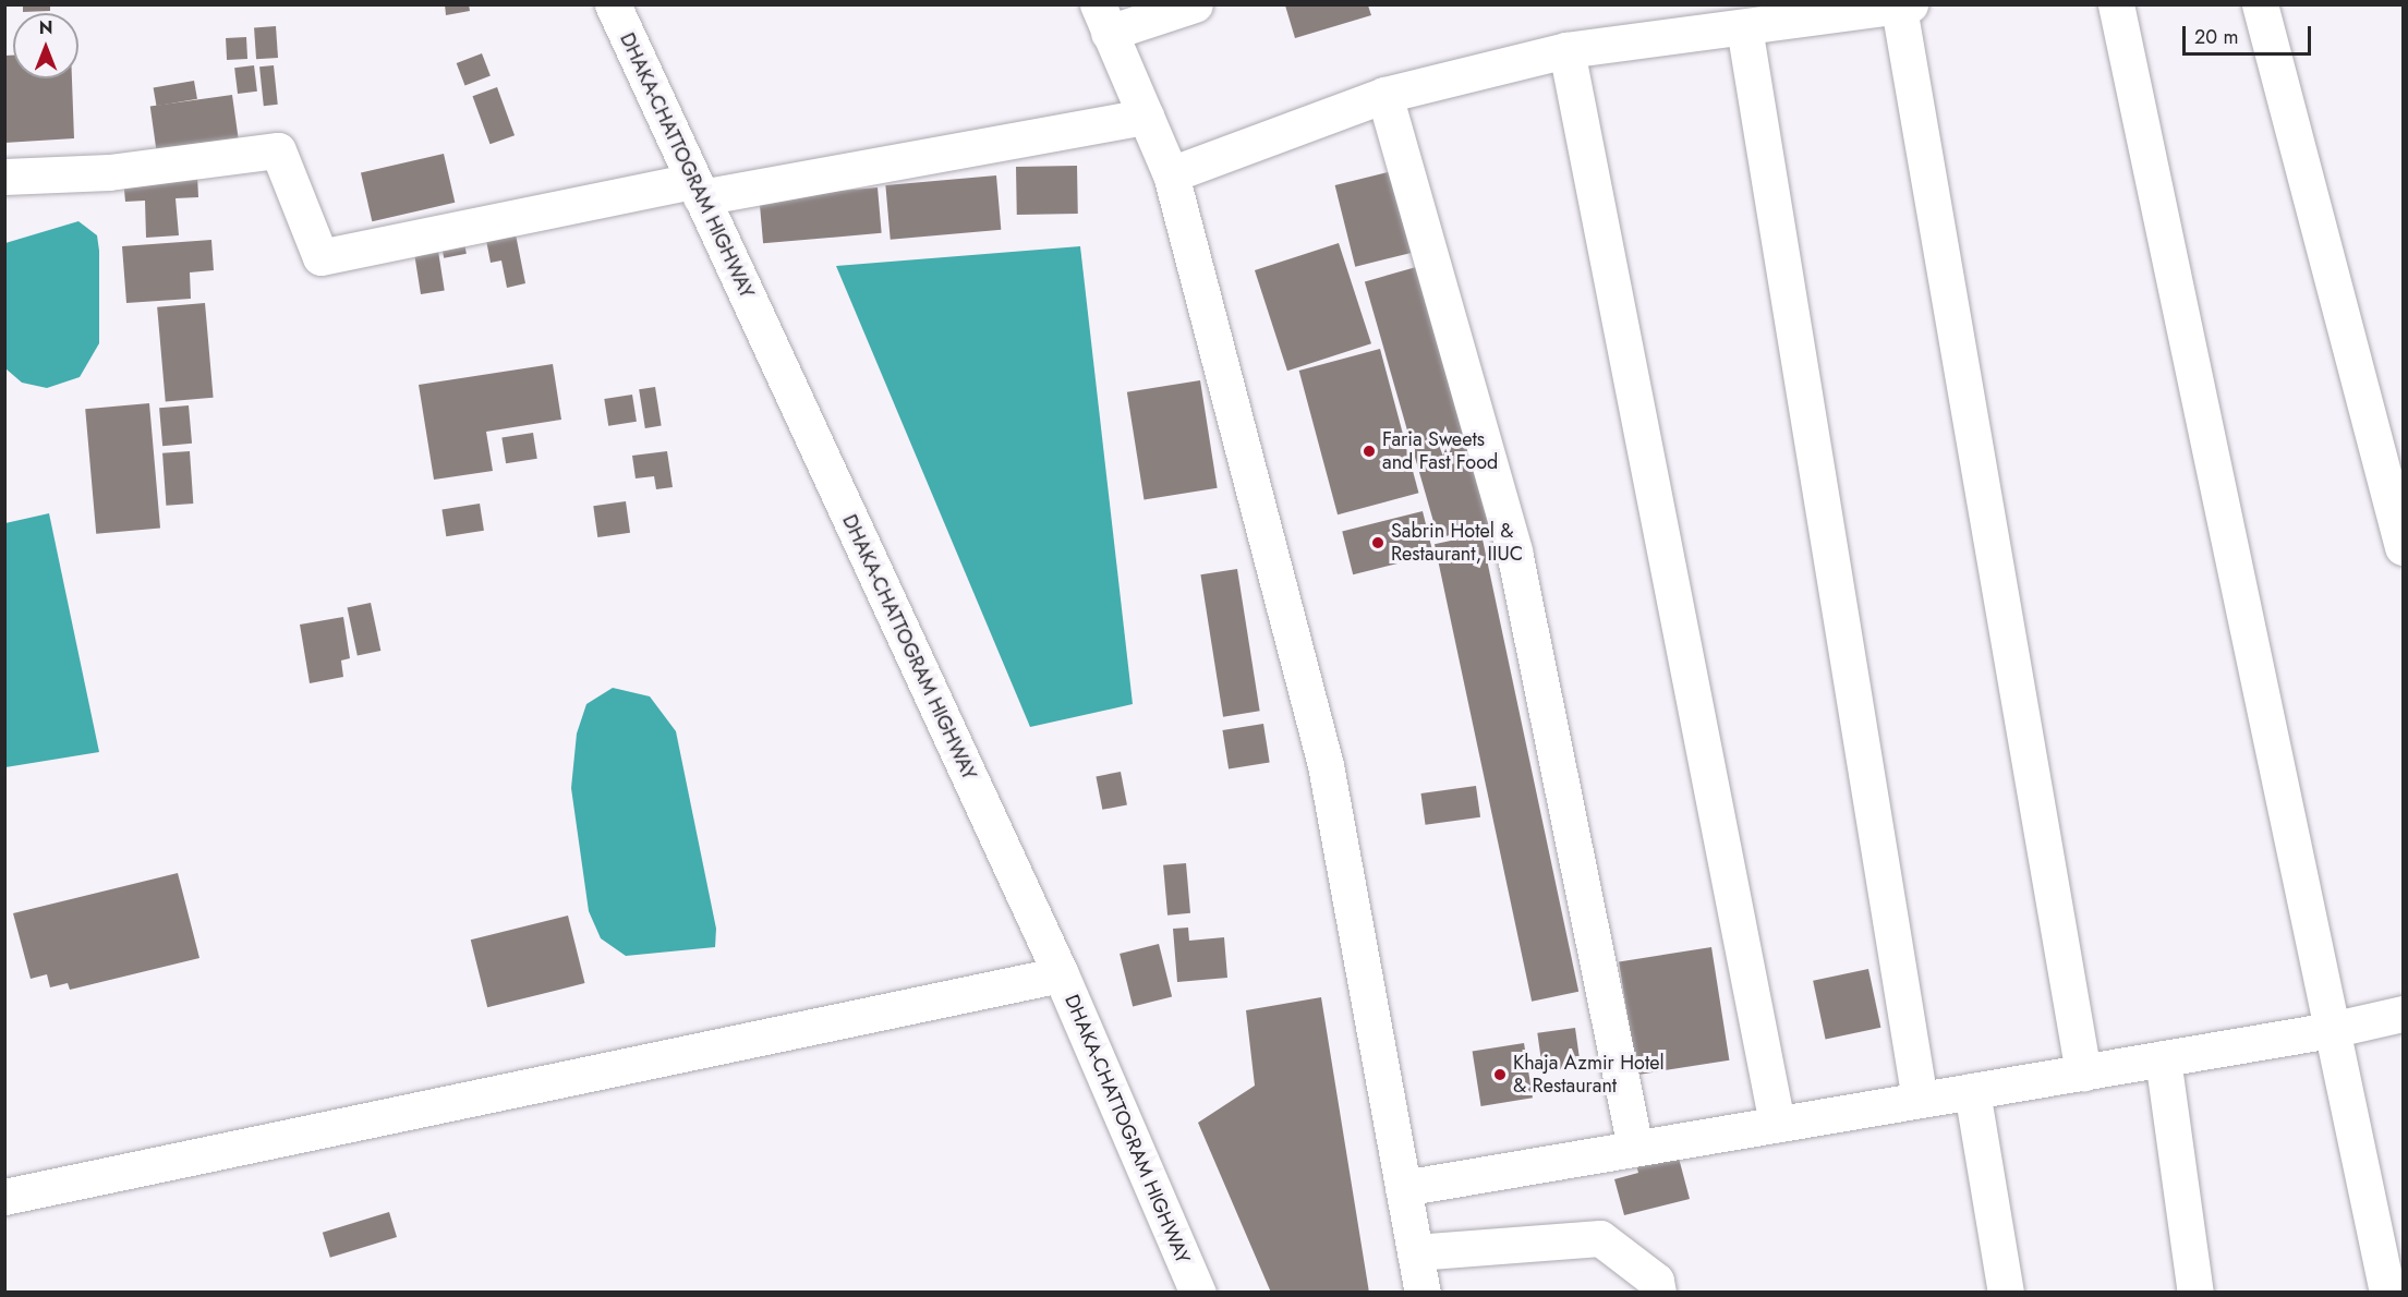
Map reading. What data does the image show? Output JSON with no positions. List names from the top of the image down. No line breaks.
{"streets":{"main road":["DHAKA-CHATTOGRAM HIGHWAY"]},"places":["Faria Sweets and Fast Food","Sabrin Hotel & Restaurant, IIUC","Khaja Azmir Hotel & Restaurant"],"scale_bar":"20 m","north":"top"}
